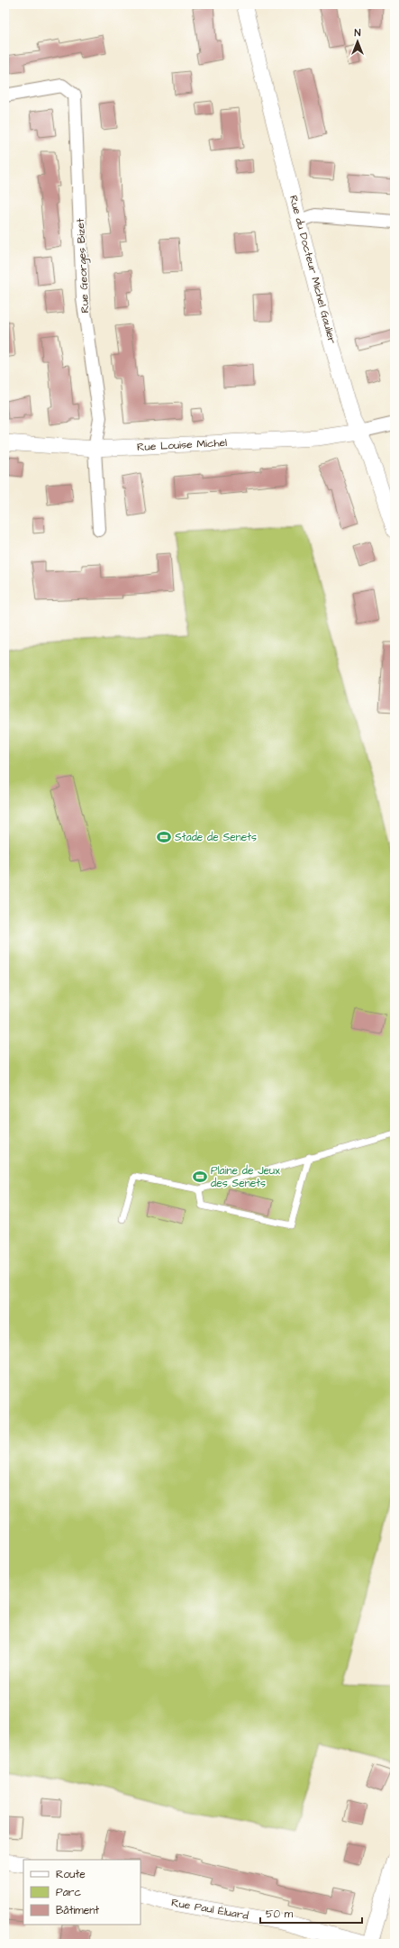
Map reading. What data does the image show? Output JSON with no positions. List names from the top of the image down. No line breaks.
{"streets":{"street":["Rue Georges Bizet","Rue du Docteur Michel Gaulier","Rue Louise Michel","Rue Paul Éluard"]},"crossings":[["Rue Georges Bizet","Rue Louise Michel"],["Rue du Docteur Michel Gaulier","Rue Louise Michel"]],"places":{"sports":["Stade de Senets","Plaine de Jeux des Senets"]},"legend":["Route","Parc","Bâtiment"],"scale_bar":"50 m","north":"top"}
